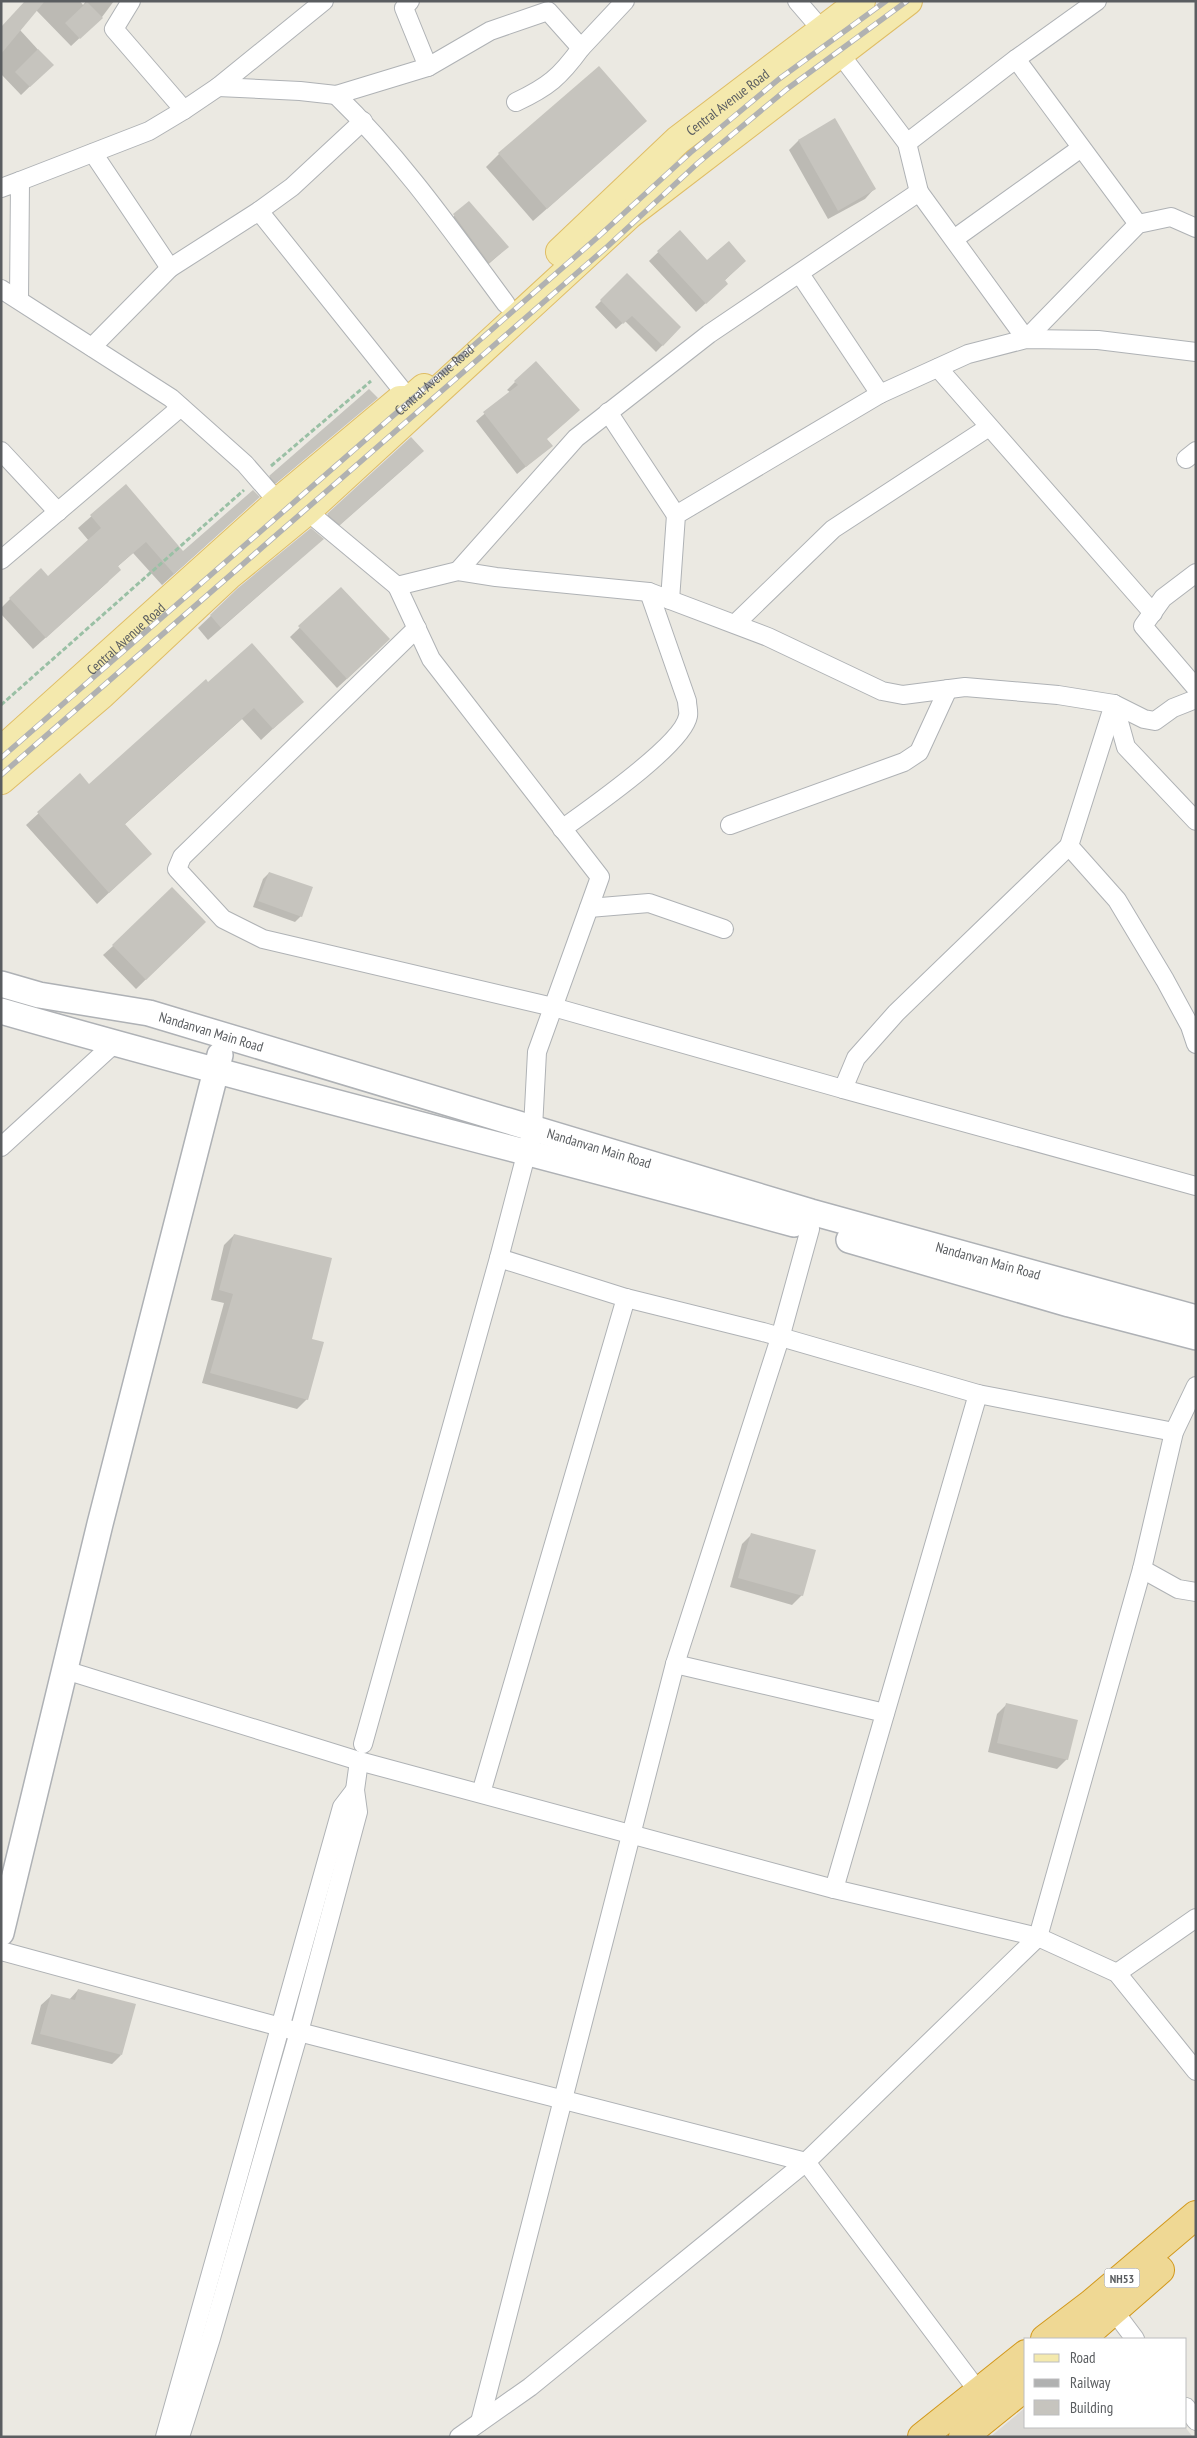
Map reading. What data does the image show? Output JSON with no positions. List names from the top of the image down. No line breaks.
{"streets":{"highway":["NH53"],"main road":["Central Avenue Road","Nandanvan Main Road"]},"legend":["Road","Railway","Building"]}
